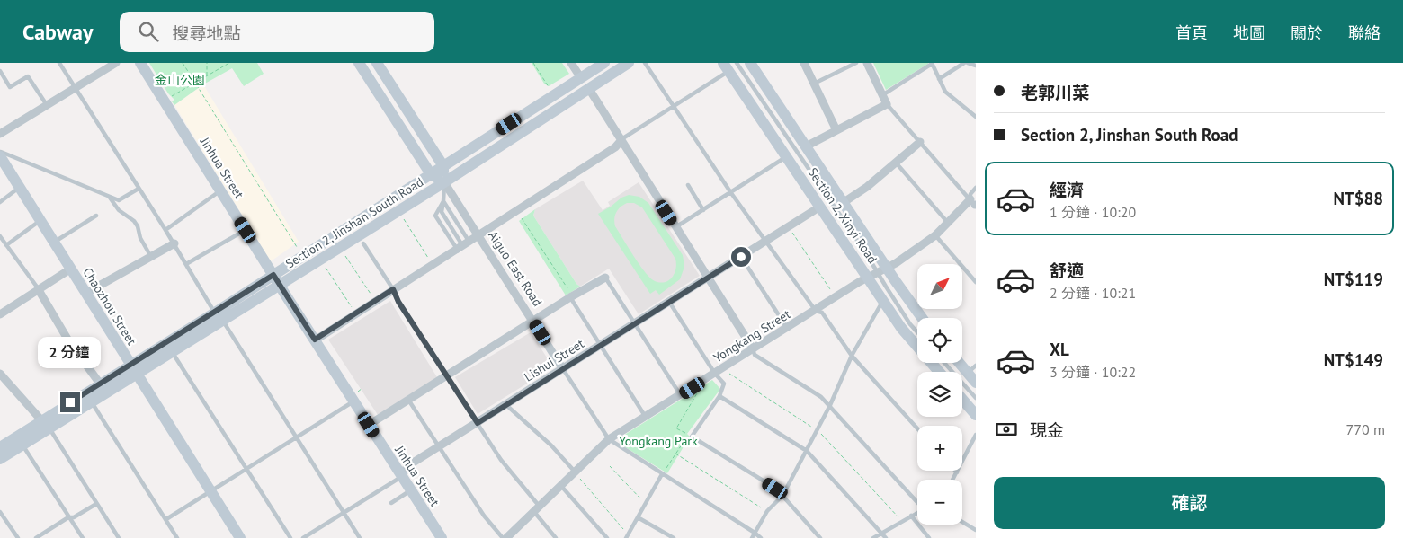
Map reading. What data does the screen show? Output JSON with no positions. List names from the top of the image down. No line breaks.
{"streets":{"main road":["Jinhua Street","Section 2, Xinyi Road","Section 2, Jinshan South Road","Aiguo East Road","Chaozhou Street"],"street":["Yongkang Street","Lishui Street"]},"crossings":[["Jinhua Street","Section 2, Jinshan South Road"],["Jinhua Street","Lishui Street"],["Section 2, Xinyi Road","Yongkang Street"],["Section 2, Xinyi Road","Lishui Street"],["Section 2, Jinshan South Road","Aiguo East Road"],["Section 2, Jinshan South Road","Chaozhou Street"],["Aiguo East Road","Lishui Street"]],"parks":["金山公園","Yongkang Park"],"north":"top right","page":{"header":"Cabway","search":"搜尋地點","nav":["首頁","地圖","關於","聯絡"],"banner":["老郭川菜","Section 2, Jinshan South Road"],"list":[{"name":"經濟","note":"1 分鐘 · 10:20","value":"NT$88"},{"name":"舒適","note":"2 分鐘 · 10:21","value":"NT$119"},{"name":"XL","note":"3 分鐘 · 10:22","value":"NT$149"}],"map_buttons":["+","−"],"bubble":"2 分鐘","pay":["現金","770 m"],"buttons":"確認"}}
